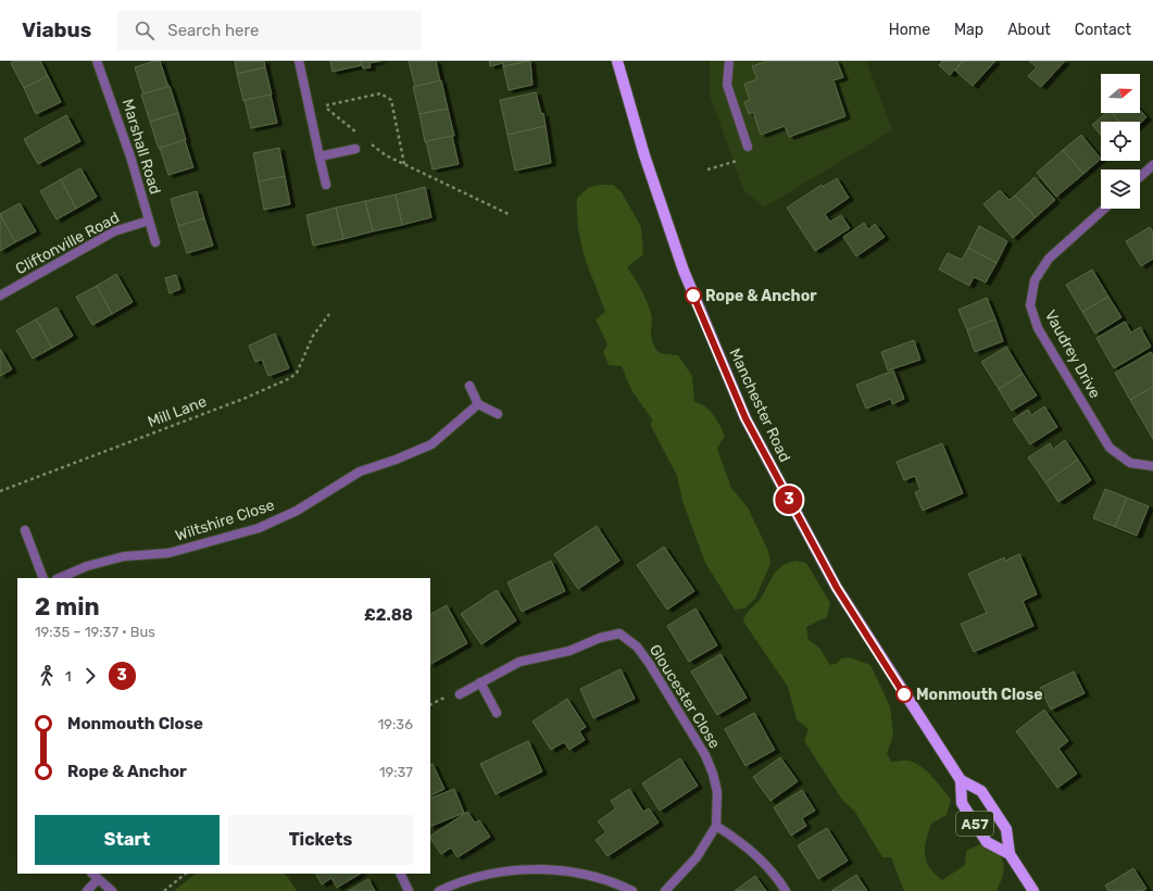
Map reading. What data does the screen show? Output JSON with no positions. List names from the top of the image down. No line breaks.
{"streets":{"main road":["Manchester Road","A57"],"street":["Marshall Road","Cliftonville Road","Vaudrey Drive","Wiltshire Close","Gloucester Close"],"path":["Mill Lane"]},"crossings":[["Marshall Road","Cliftonville Road"]],"places":["Rope & Anchor","Monmouth Close"],"lines":["bus line 3"],"north":"right","page":{"header":"Viabus","search":"Search here","nav":["Home","Map","About","Contact"],"on_map":"3","heading":["2 min","19:35 – 19:37 · Bus","£2.88"],"legs":["1","3"],"list":[{"name":"Monmouth Close","value":"19:36"},{"name":"Rope & Anchor","value":"19:37"}],"buttons":["Start","Tickets"]}}
